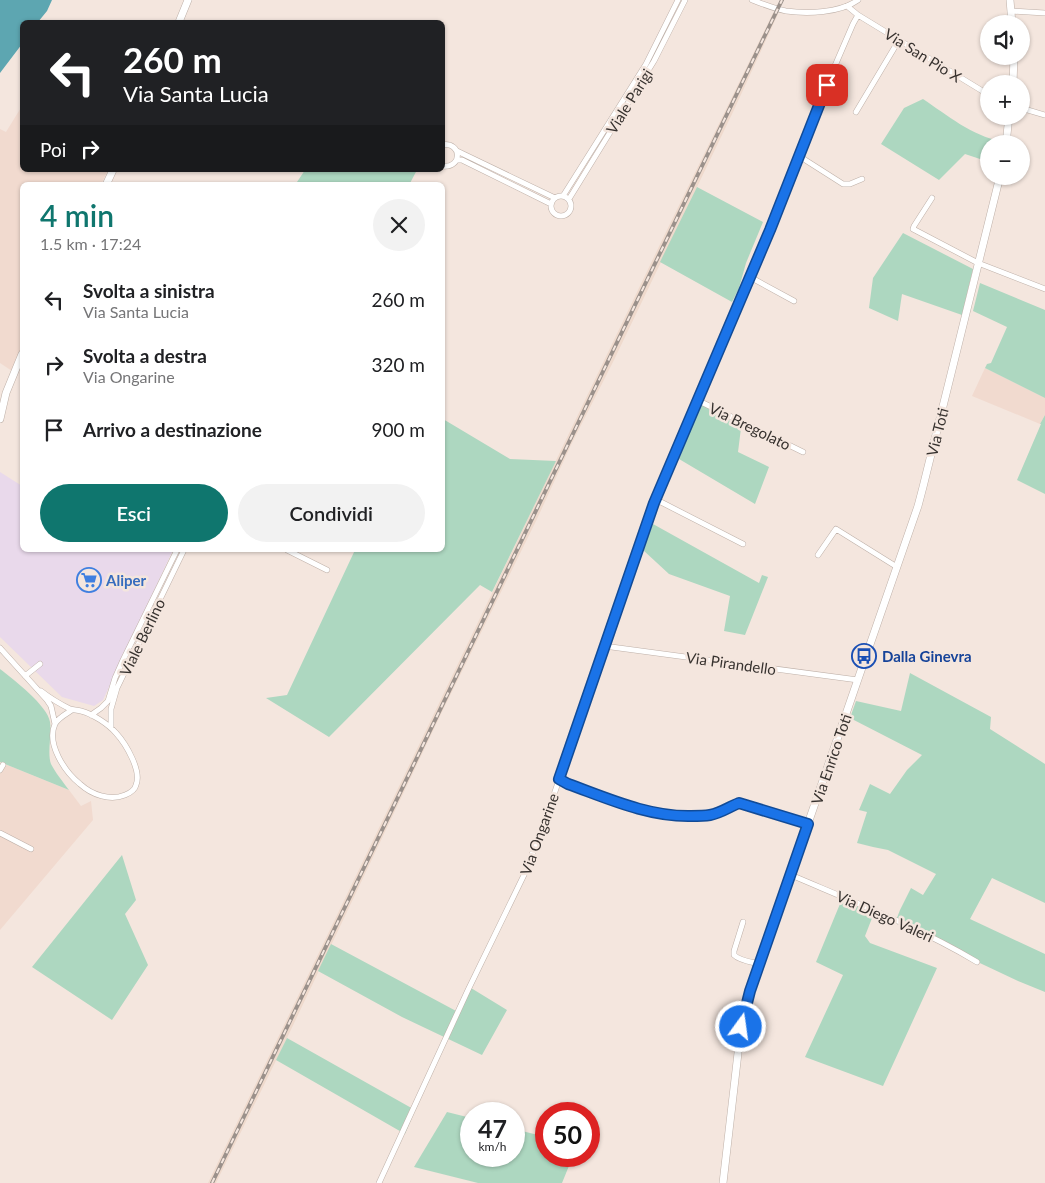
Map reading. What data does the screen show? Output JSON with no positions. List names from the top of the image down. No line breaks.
{"streets":{"main road":["Via Toti","Via Enrico Toti"],"street":["Via San Pio X","Viale Parigi","Via Bregolato","Viale Berlino","Via Pirandello","Via Ongarine","Via Diego Valeri"]},"crossings":[["Via San Pio X","Via Ongarine"],["Via Bregolato","Via Ongarine"],["Via Toti","Via Pirandello"],["Via Toti","Via Enrico Toti"],["Via Pirandello","Via Enrico Toti"],["Via Pirandello","Via Ongarine"],["Via Enrico Toti","Via Diego Valeri"]],"places":{"supermarket":["Aliper"],"bus stop":["Dalla Ginevra"]},"page":{"map_buttons":["+","−"],"turn":["260 m","Via Santa Lucia"],"then":"Poi","heading":["4 min","1.5 km · 17:24"],"list":[{"name":"Svolta a sinistra","note":"Via Santa Lucia","value":"260 m"},{"name":"Svolta a destra","note":"Via Ongarine","value":"320 m"},{"name":"Arrivo a destinazione","value":"900 m"}],"buttons":["Esci","Condividi"],"speed":"47 km/h","limit":"50"}}
